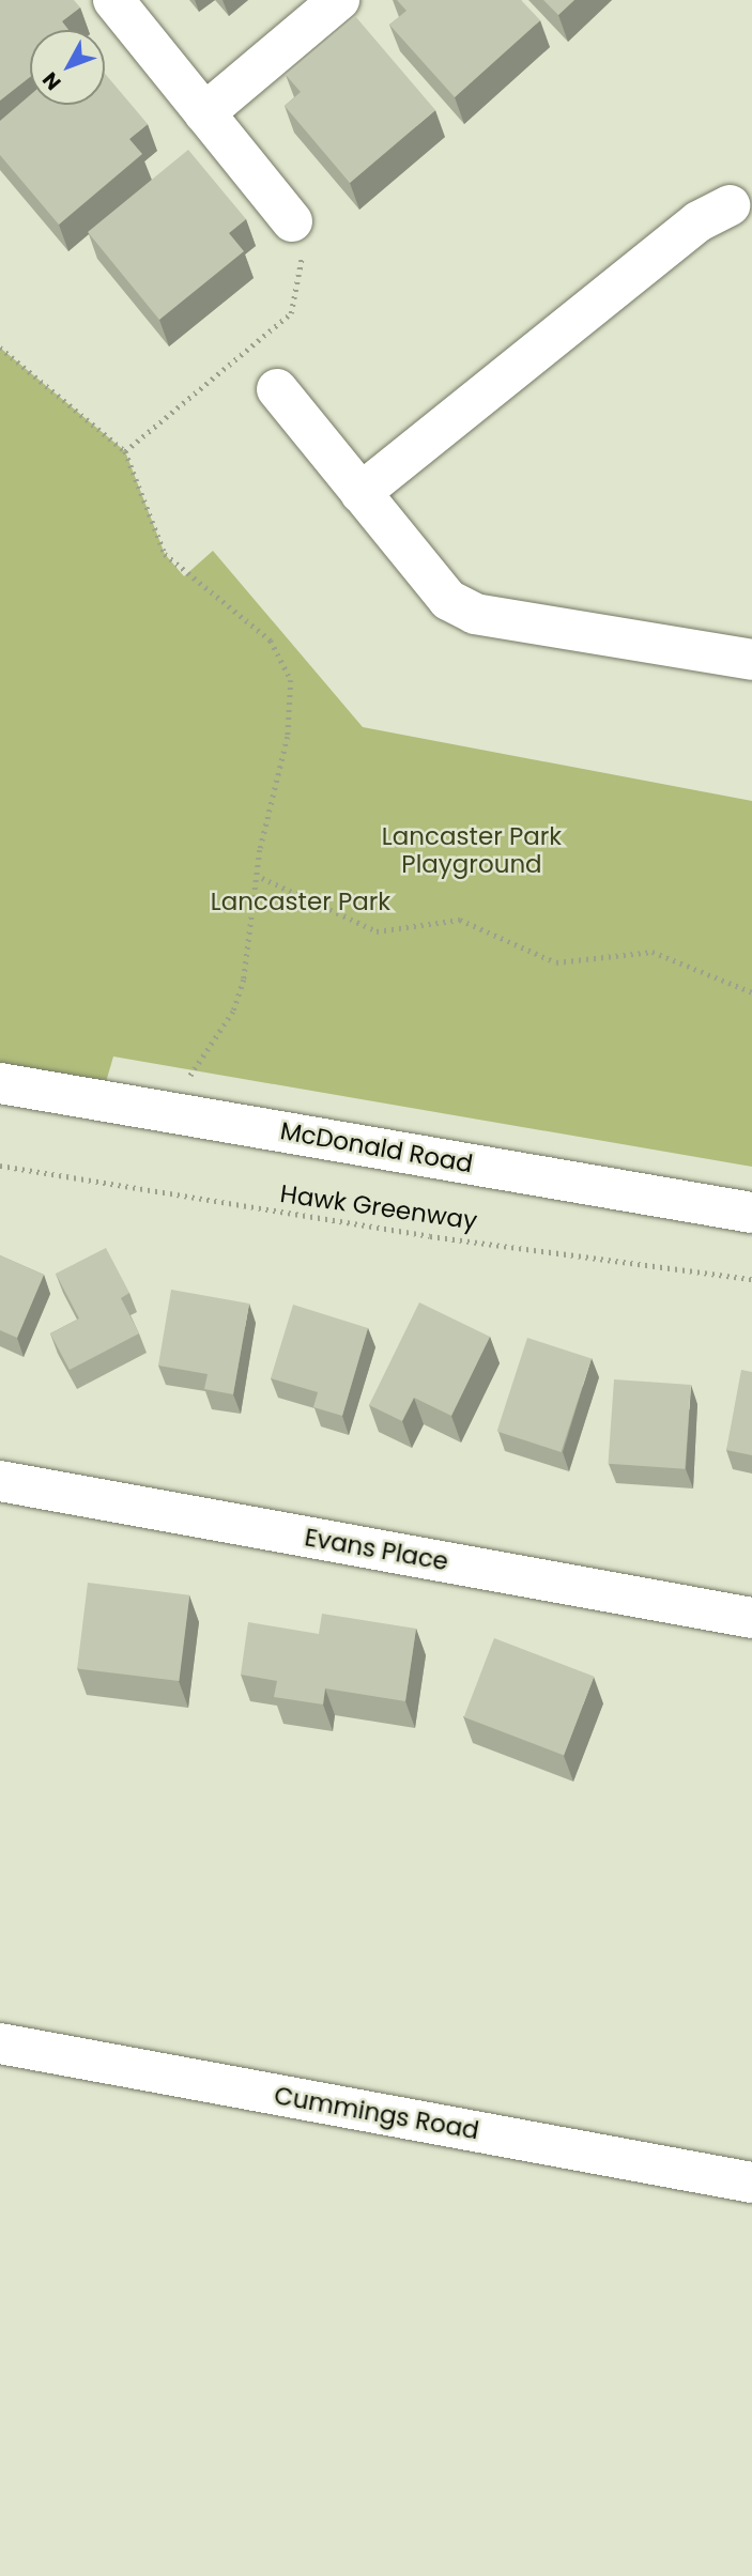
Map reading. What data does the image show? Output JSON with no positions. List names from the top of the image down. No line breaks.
{"streets":{"street":["McDonald Road","Evans Place","Cummings Road"],"path":["Hawk Greenway"]},"parks":["Lancaster Park Playground","Lancaster Park"],"north":"bottom left"}
